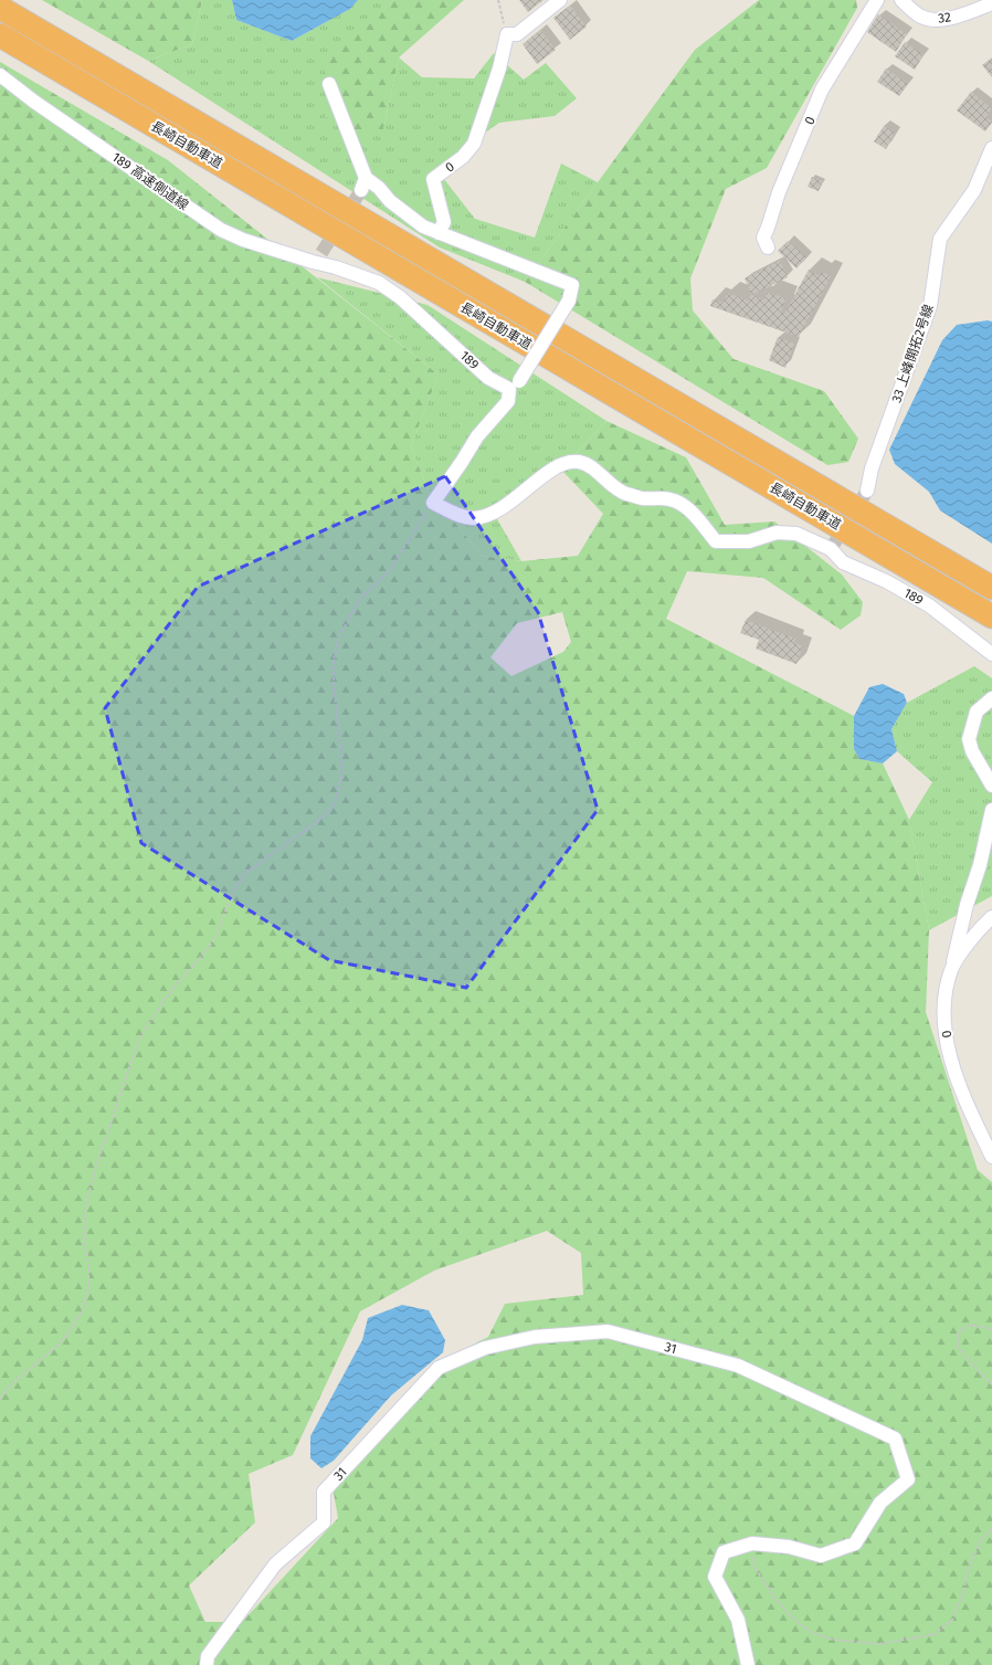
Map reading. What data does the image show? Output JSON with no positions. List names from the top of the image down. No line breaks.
{"streets":{"highway":["長崎自動車道"],"street":["32","0","189 高速側道線","33 上峰開拓2号線","189","31"]},"crossings":[["189 高速側道線","189"]]}
